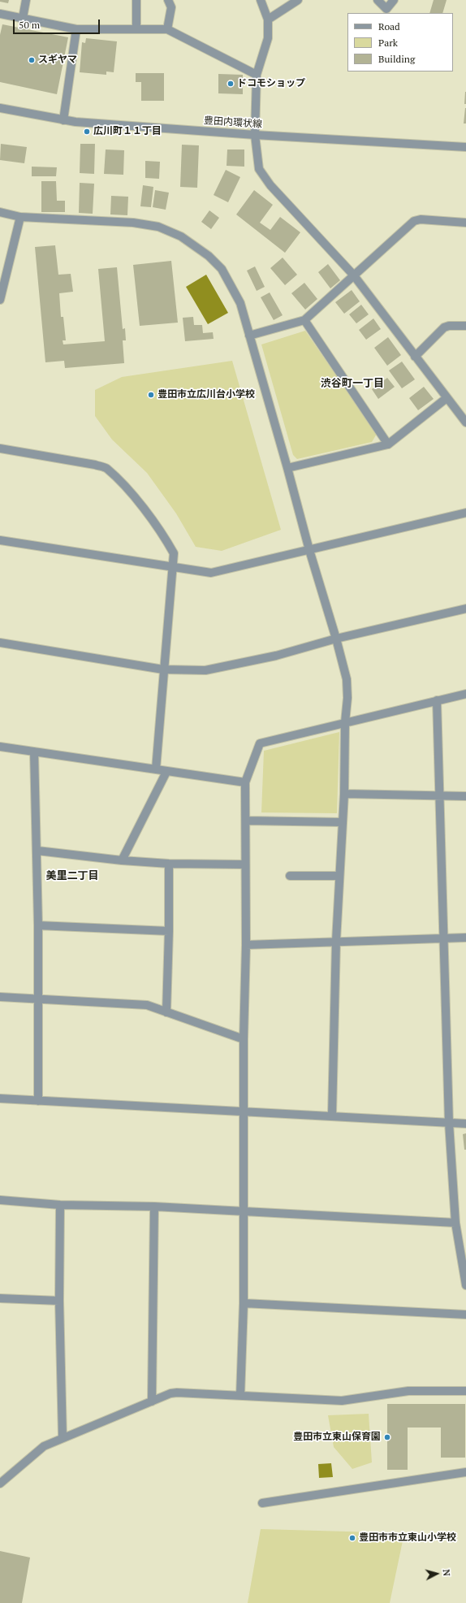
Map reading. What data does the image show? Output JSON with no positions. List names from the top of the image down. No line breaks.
{"streets":{"street":["豊田内環状線"]},"districts":["渋谷町一丁目","美里二丁目"],"places":["スギヤマ","ドコモショップ","広川町１１丁目","豊田市立広川台小学校","豊田市立東山保育園","豊田市市立東山小学校"],"legend":["Road","Park","Building"],"scale_bar":"50 m","north":"right"}
